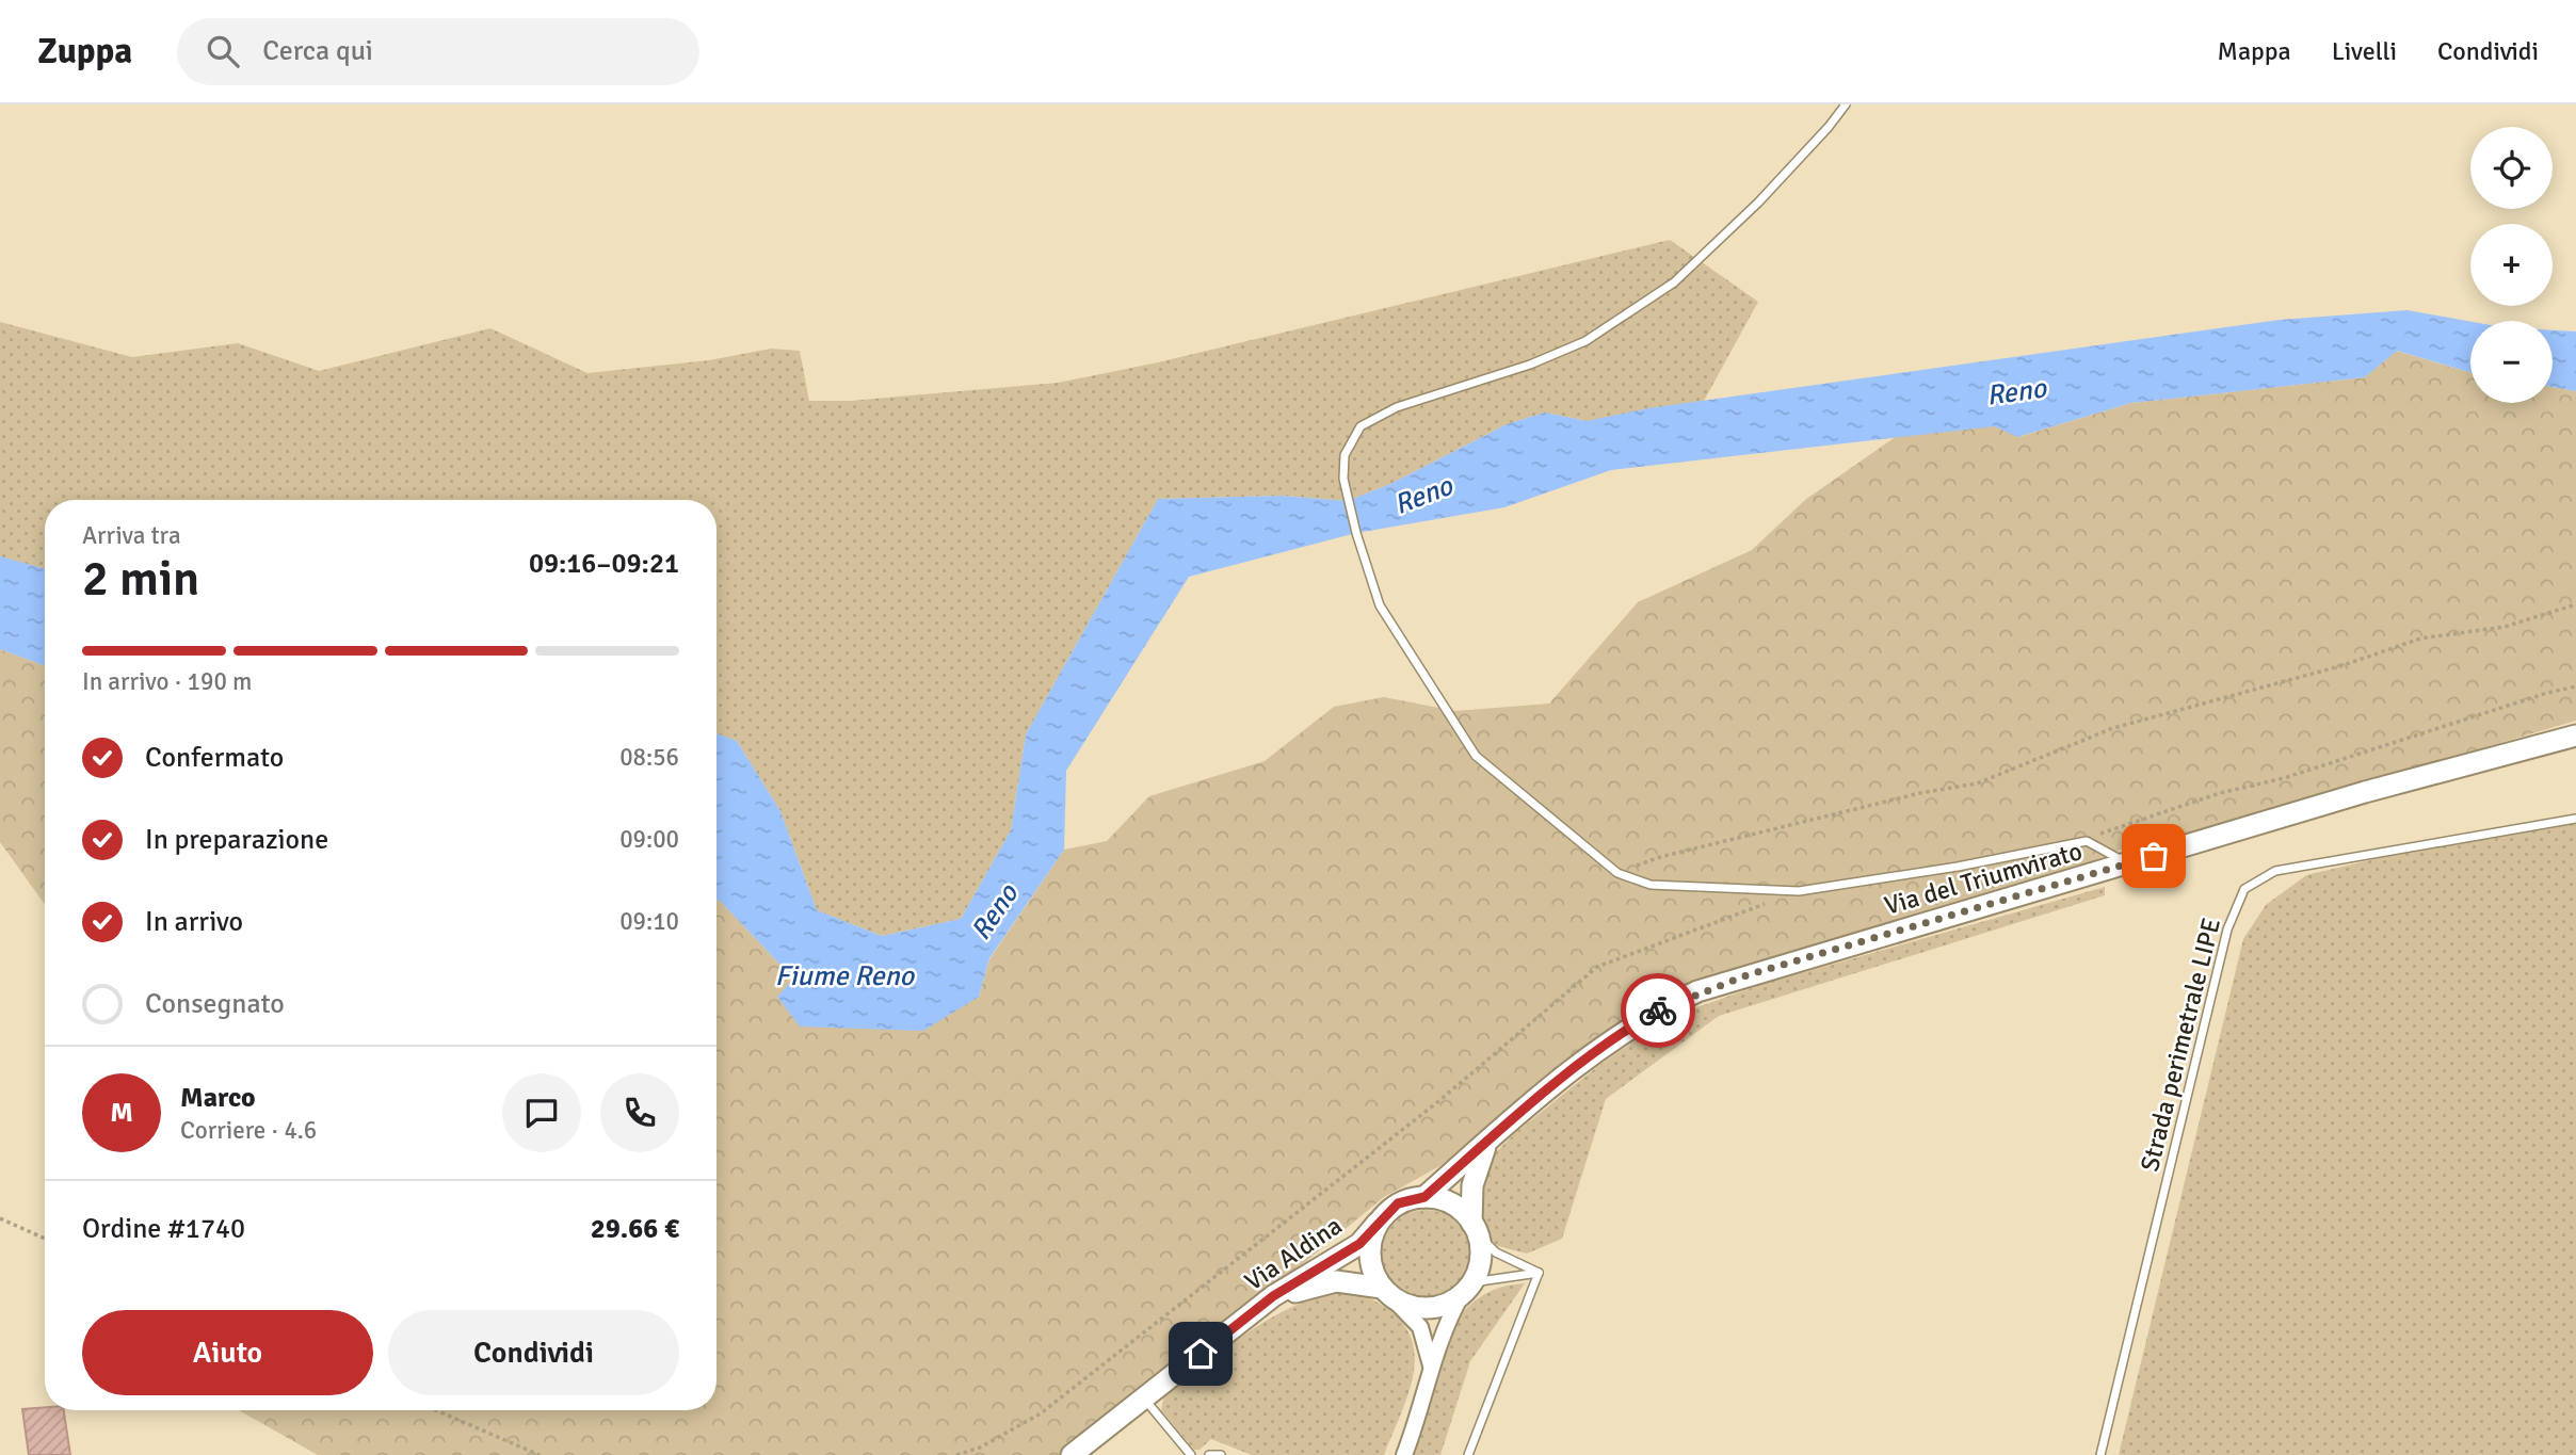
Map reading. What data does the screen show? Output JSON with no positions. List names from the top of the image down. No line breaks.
{"streets":{"street":["Via del Triumvirato","Via Aldina"],"lane":["Strada perimetrale LIPE"]},"crossings":[["Via del Triumvirato","Via Aldina"]],"water":["Reno","Fiume Reno"],"page":{"header":"Zuppa","search":"Cerca qui","nav":["Mappa","Livelli","Condividi"],"map_buttons":["+","−"],"heading":["2 min","Arriva tra","09:16–09:21"],"panel":["Marco","Corriere · 4.6","Ordine #1740","29.66 €"],"bar":"In arrivo · 190 m","list":[["Confermato","08:56"],["In preparazione","09:00"],["In arrivo","09:10"],"Consegnato"],"round":"M","buttons":["Aiuto","Condividi"]}}
